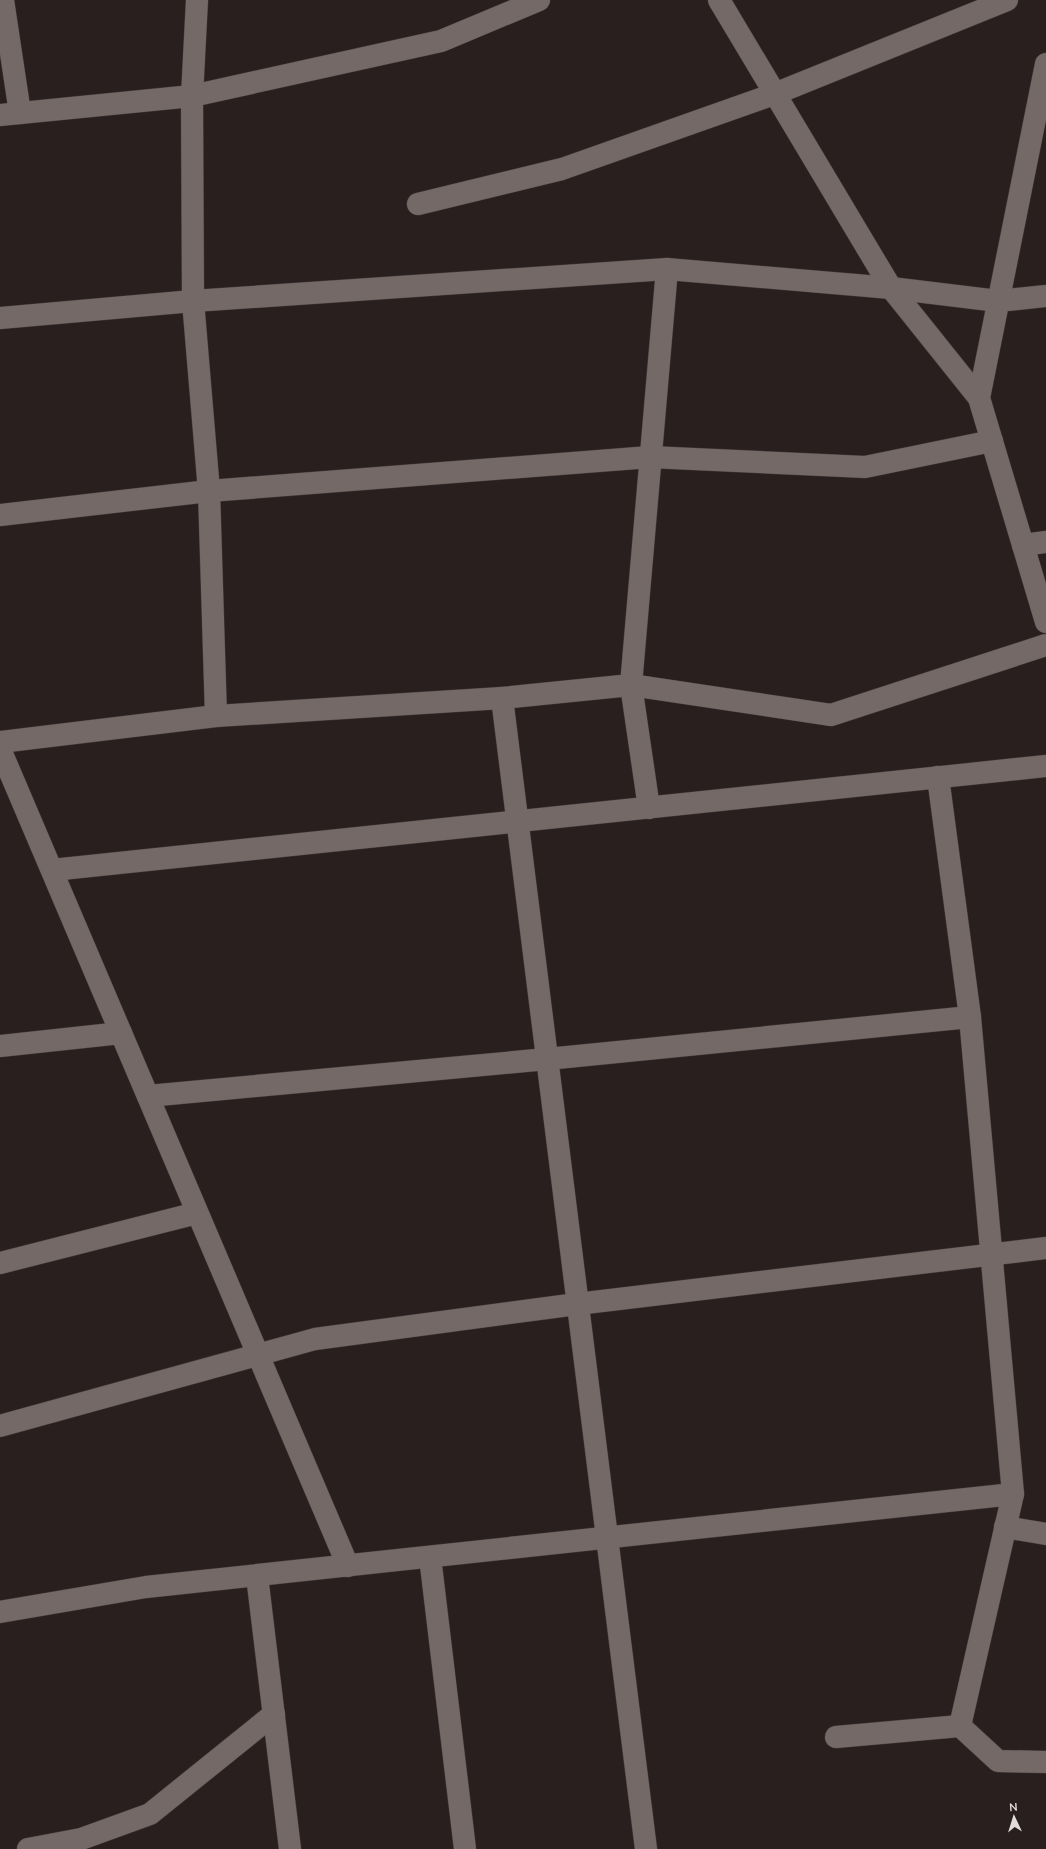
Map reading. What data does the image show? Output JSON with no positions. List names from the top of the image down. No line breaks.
{"north":"top"}
